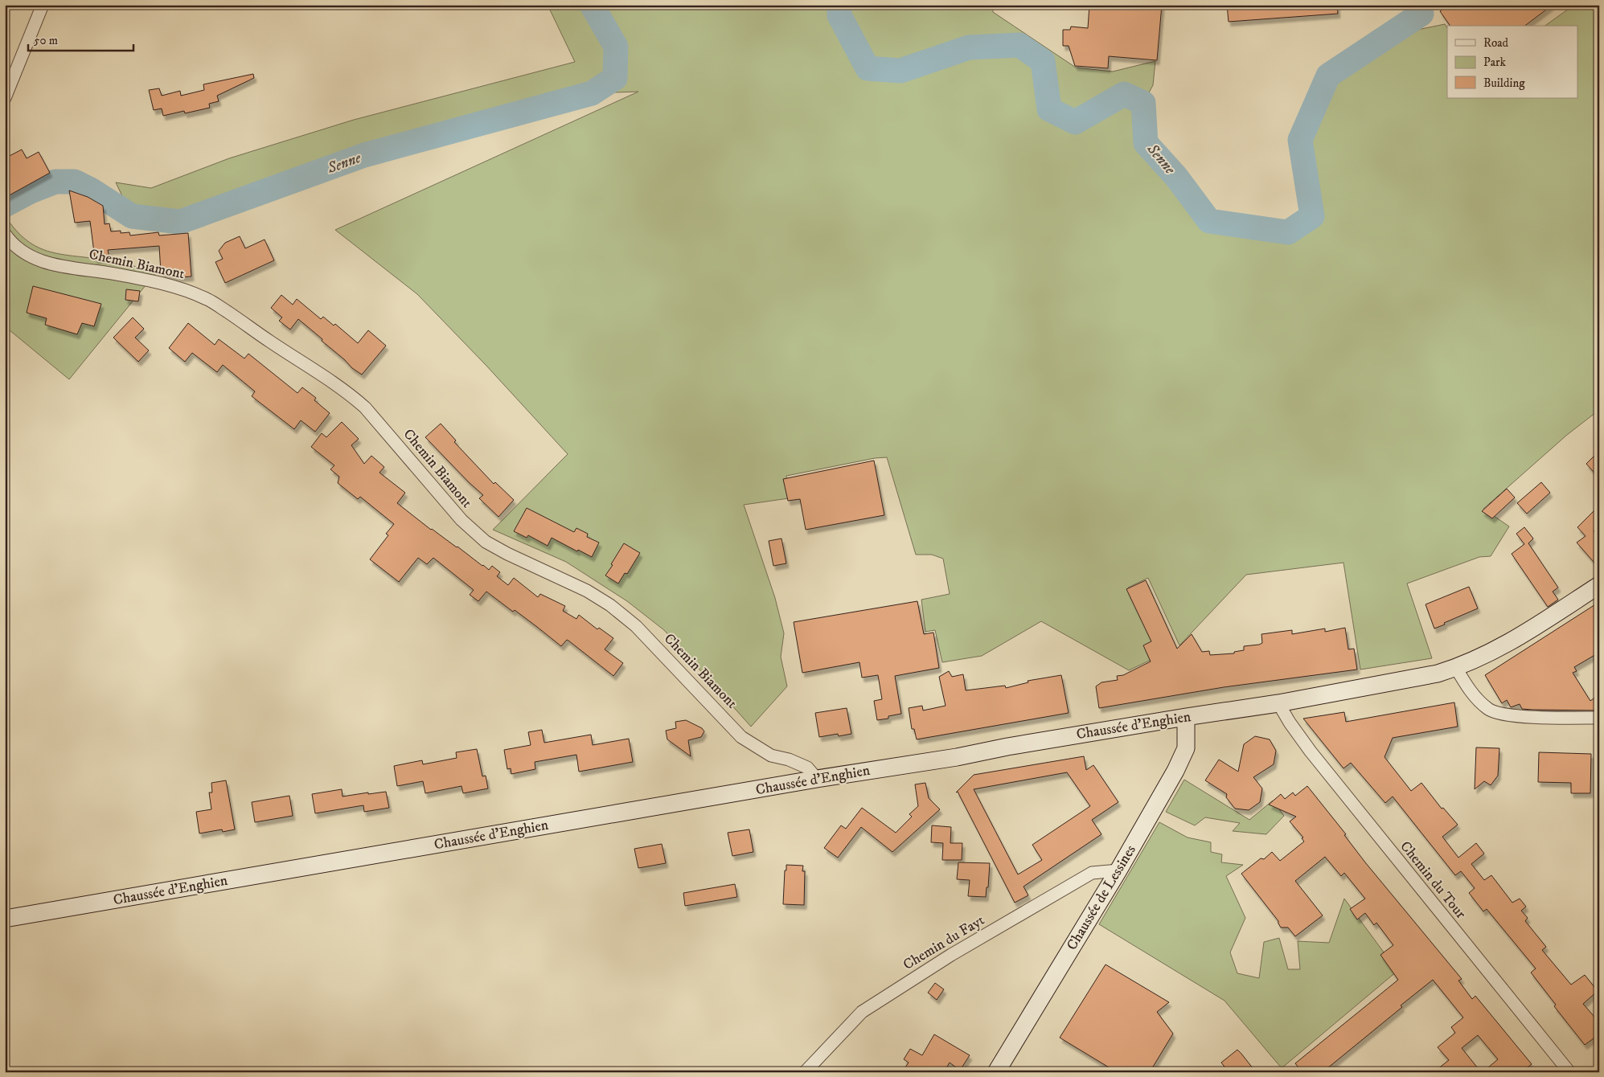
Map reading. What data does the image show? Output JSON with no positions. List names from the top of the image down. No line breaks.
{"streets":{"main road":["Chaussée d'Enghien","Chaussée de Lessines"],"street":["Chemin Biamont","Chemin du Tour","Chemin du Fayt"]},"crossings":[["Chemin Biamont","Chaussée d'Enghien"],["Chaussée d'Enghien","Chemin du Tour"],["Chaussée d'Enghien","Chaussée de Lessines"],["Chaussée de Lessines","Chemin du Fayt"]],"water":["Senne"],"legend":["Road","Park","Building"],"scale_bar":"50 m"}
